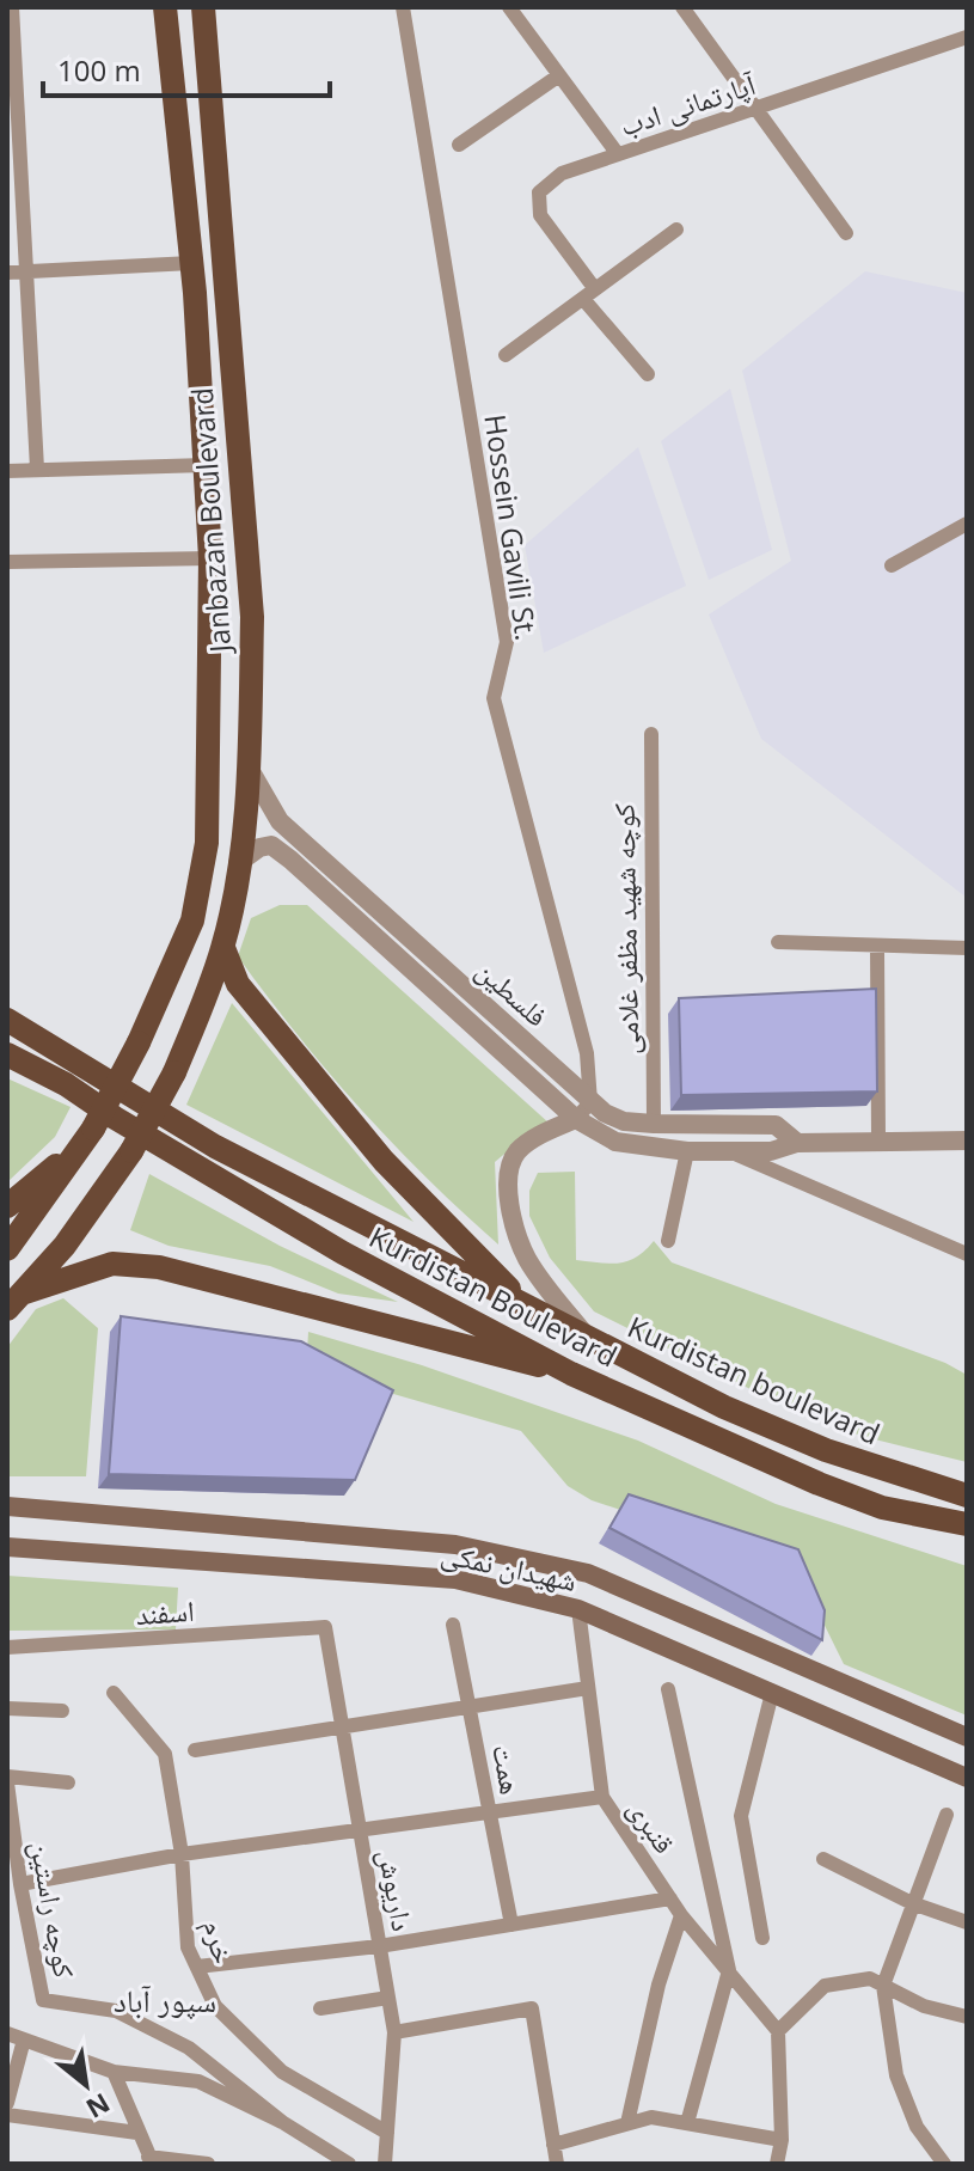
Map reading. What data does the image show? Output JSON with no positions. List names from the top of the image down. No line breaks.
{"streets":{"main road":["Janbazan Boulevard","Kurdistan Boulevard","Kurdistan boulevard","شهیدان نمکی"],"street":["آپارتمانی ادب","Hossein Gavili St.","کوچه شهید مظفر غلامی","فلسطین","اسفند","همت","قنبری","داریوش","کوچه راستین","خرم"]},"crossings":[["Janbazan Boulevard","فلسطین"],["Hossein Gavili St.","فلسطین"],["کوچه شهید مظفر غلامی","فلسطین"],["Kurdistan Boulevard","Kurdistan boulevard"],["شهیدان نمکی","قنبری"],["اسفند","داریوش"],["داریوش","خرم"]],"districts":["سپور آباد"],"scale_bar":"100 m","north":"bottom right"}
